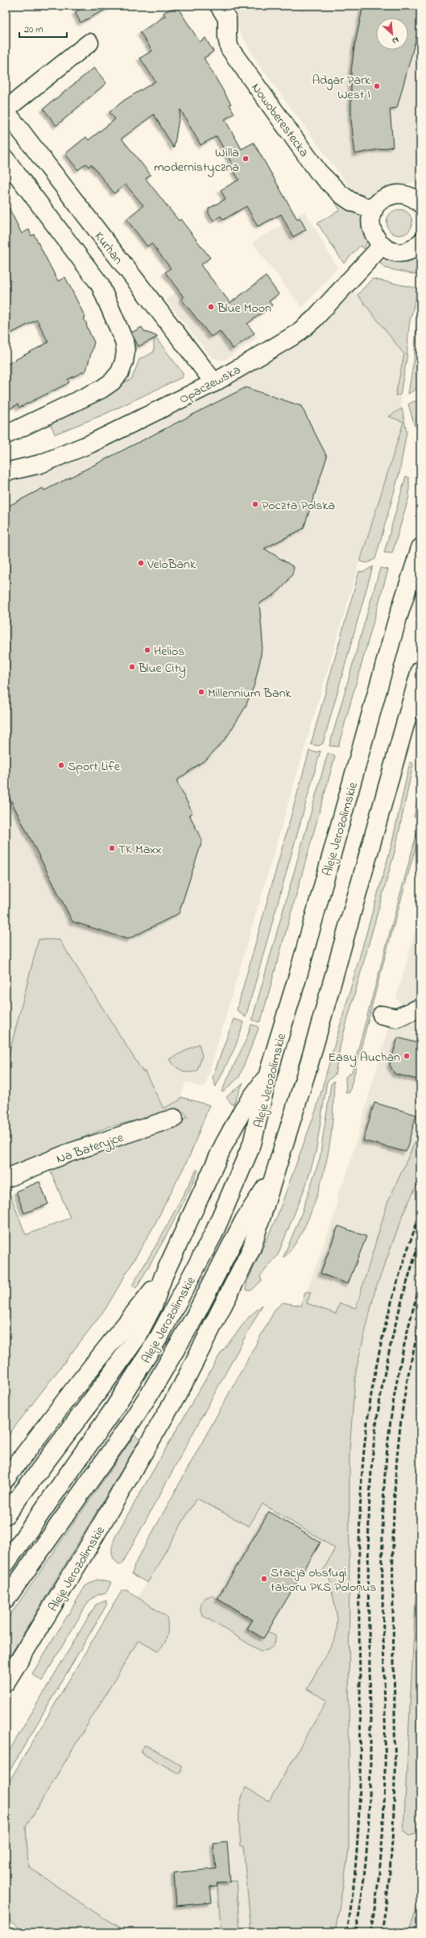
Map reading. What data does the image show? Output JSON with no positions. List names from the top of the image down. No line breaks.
{"streets":{"main road":["Nowoberestecka","Kurhan","Opaczewska","Aleje Jerozolimskie","Na Bateryjce"]},"crossings":[["Kurhan","Opaczewska"]],"places":["Adgar Park West I","Willa modernistyczna","Blue Moon","Poczta Polska","VeloBank","Helios","Blue City","Millennium Bank","Sport Life","TK Maxx","Easy Auchan","Stacja obsługi taboru PKS Polonus"],"scale_bar":"20 m","north":"bottom right"}
